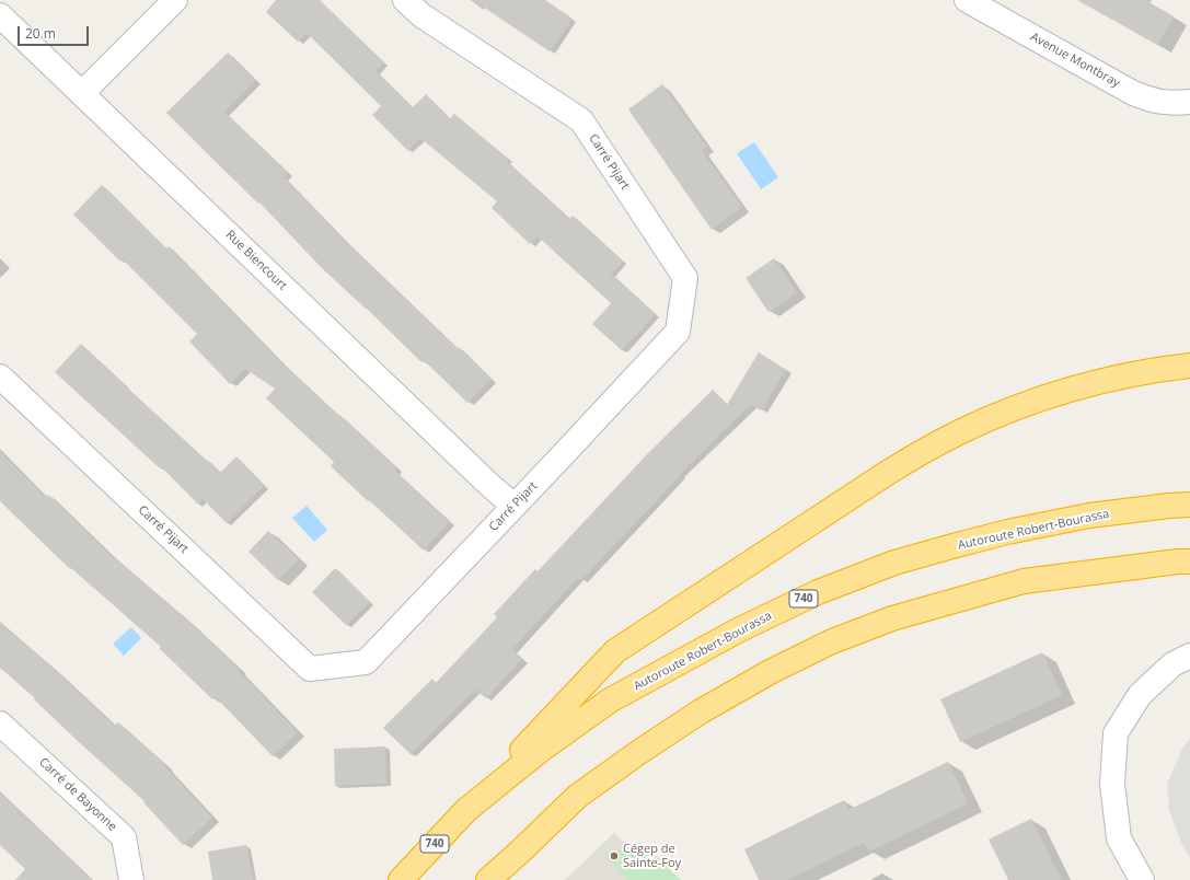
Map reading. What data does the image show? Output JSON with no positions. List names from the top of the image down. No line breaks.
{"streets":{"highway":["Autoroute Robert-Bourassa","740"],"street":["Avenue Montbray","Carré Pijart","Rue Biencourt","Carré de Bayonne"]},"crossings":[["Carré Pijart","Rue Biencourt"]],"places":["Cégep de Sainte-Foy"],"scale_bar":"20 m"}
